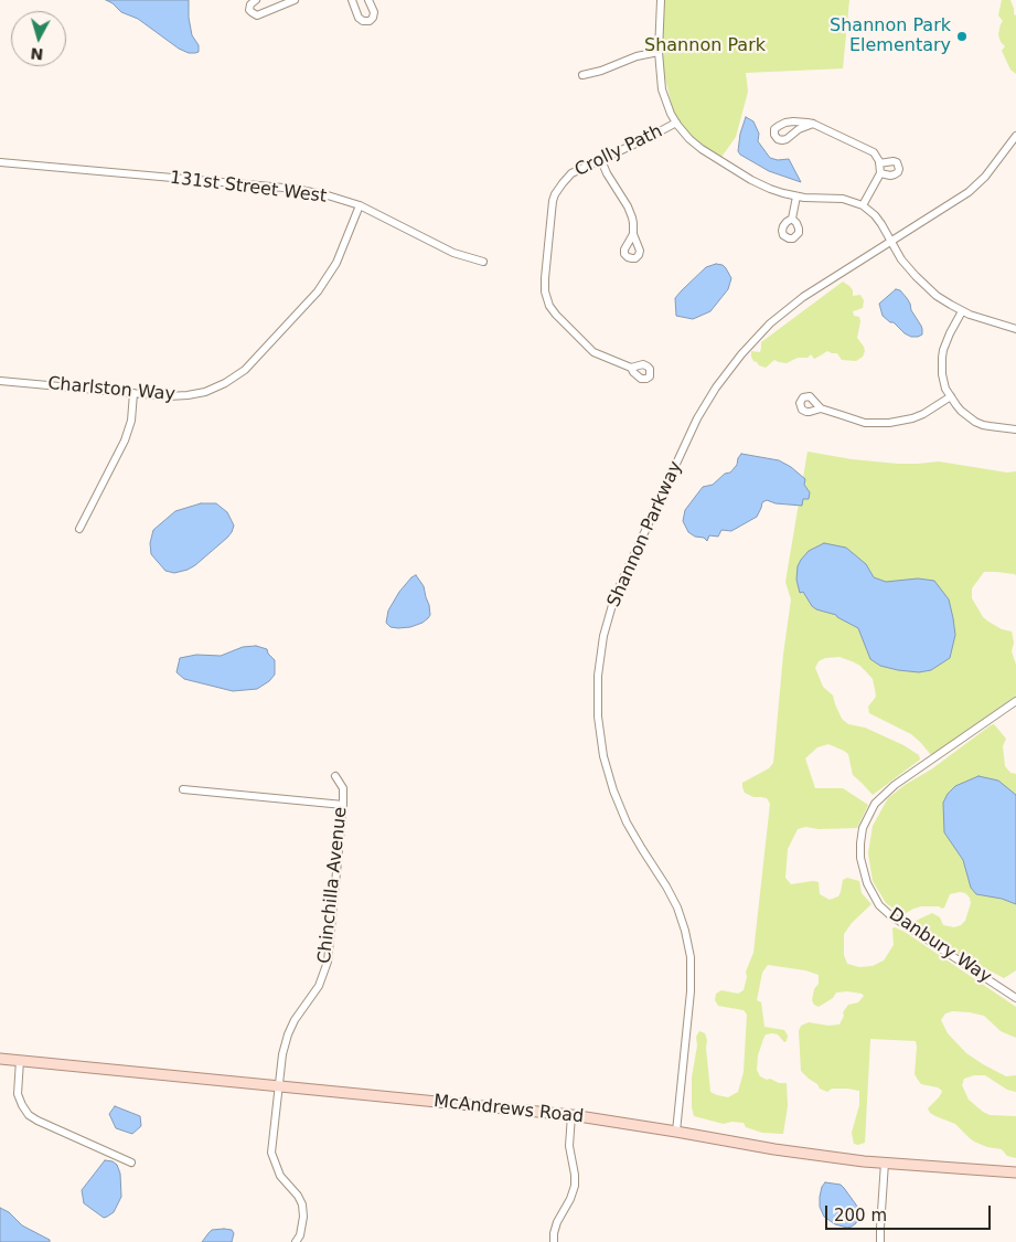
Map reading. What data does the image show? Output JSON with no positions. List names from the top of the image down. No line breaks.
{"streets":{"main road":["McAndrews Road"],"street":["Crolly Path","131st Street West","Charlston Way","Shannon Parkway","Chinchilla Avenue","Danbury Way"]},"crossings":[["131st Street West","Charlston Way"],["Shannon Parkway","McAndrews Road"],["Chinchilla Avenue","McAndrews Road"]],"parks":["Shannon Park"],"places":["Shannon Park Elementary"],"scale_bar":"200 m","north":"bottom"}
